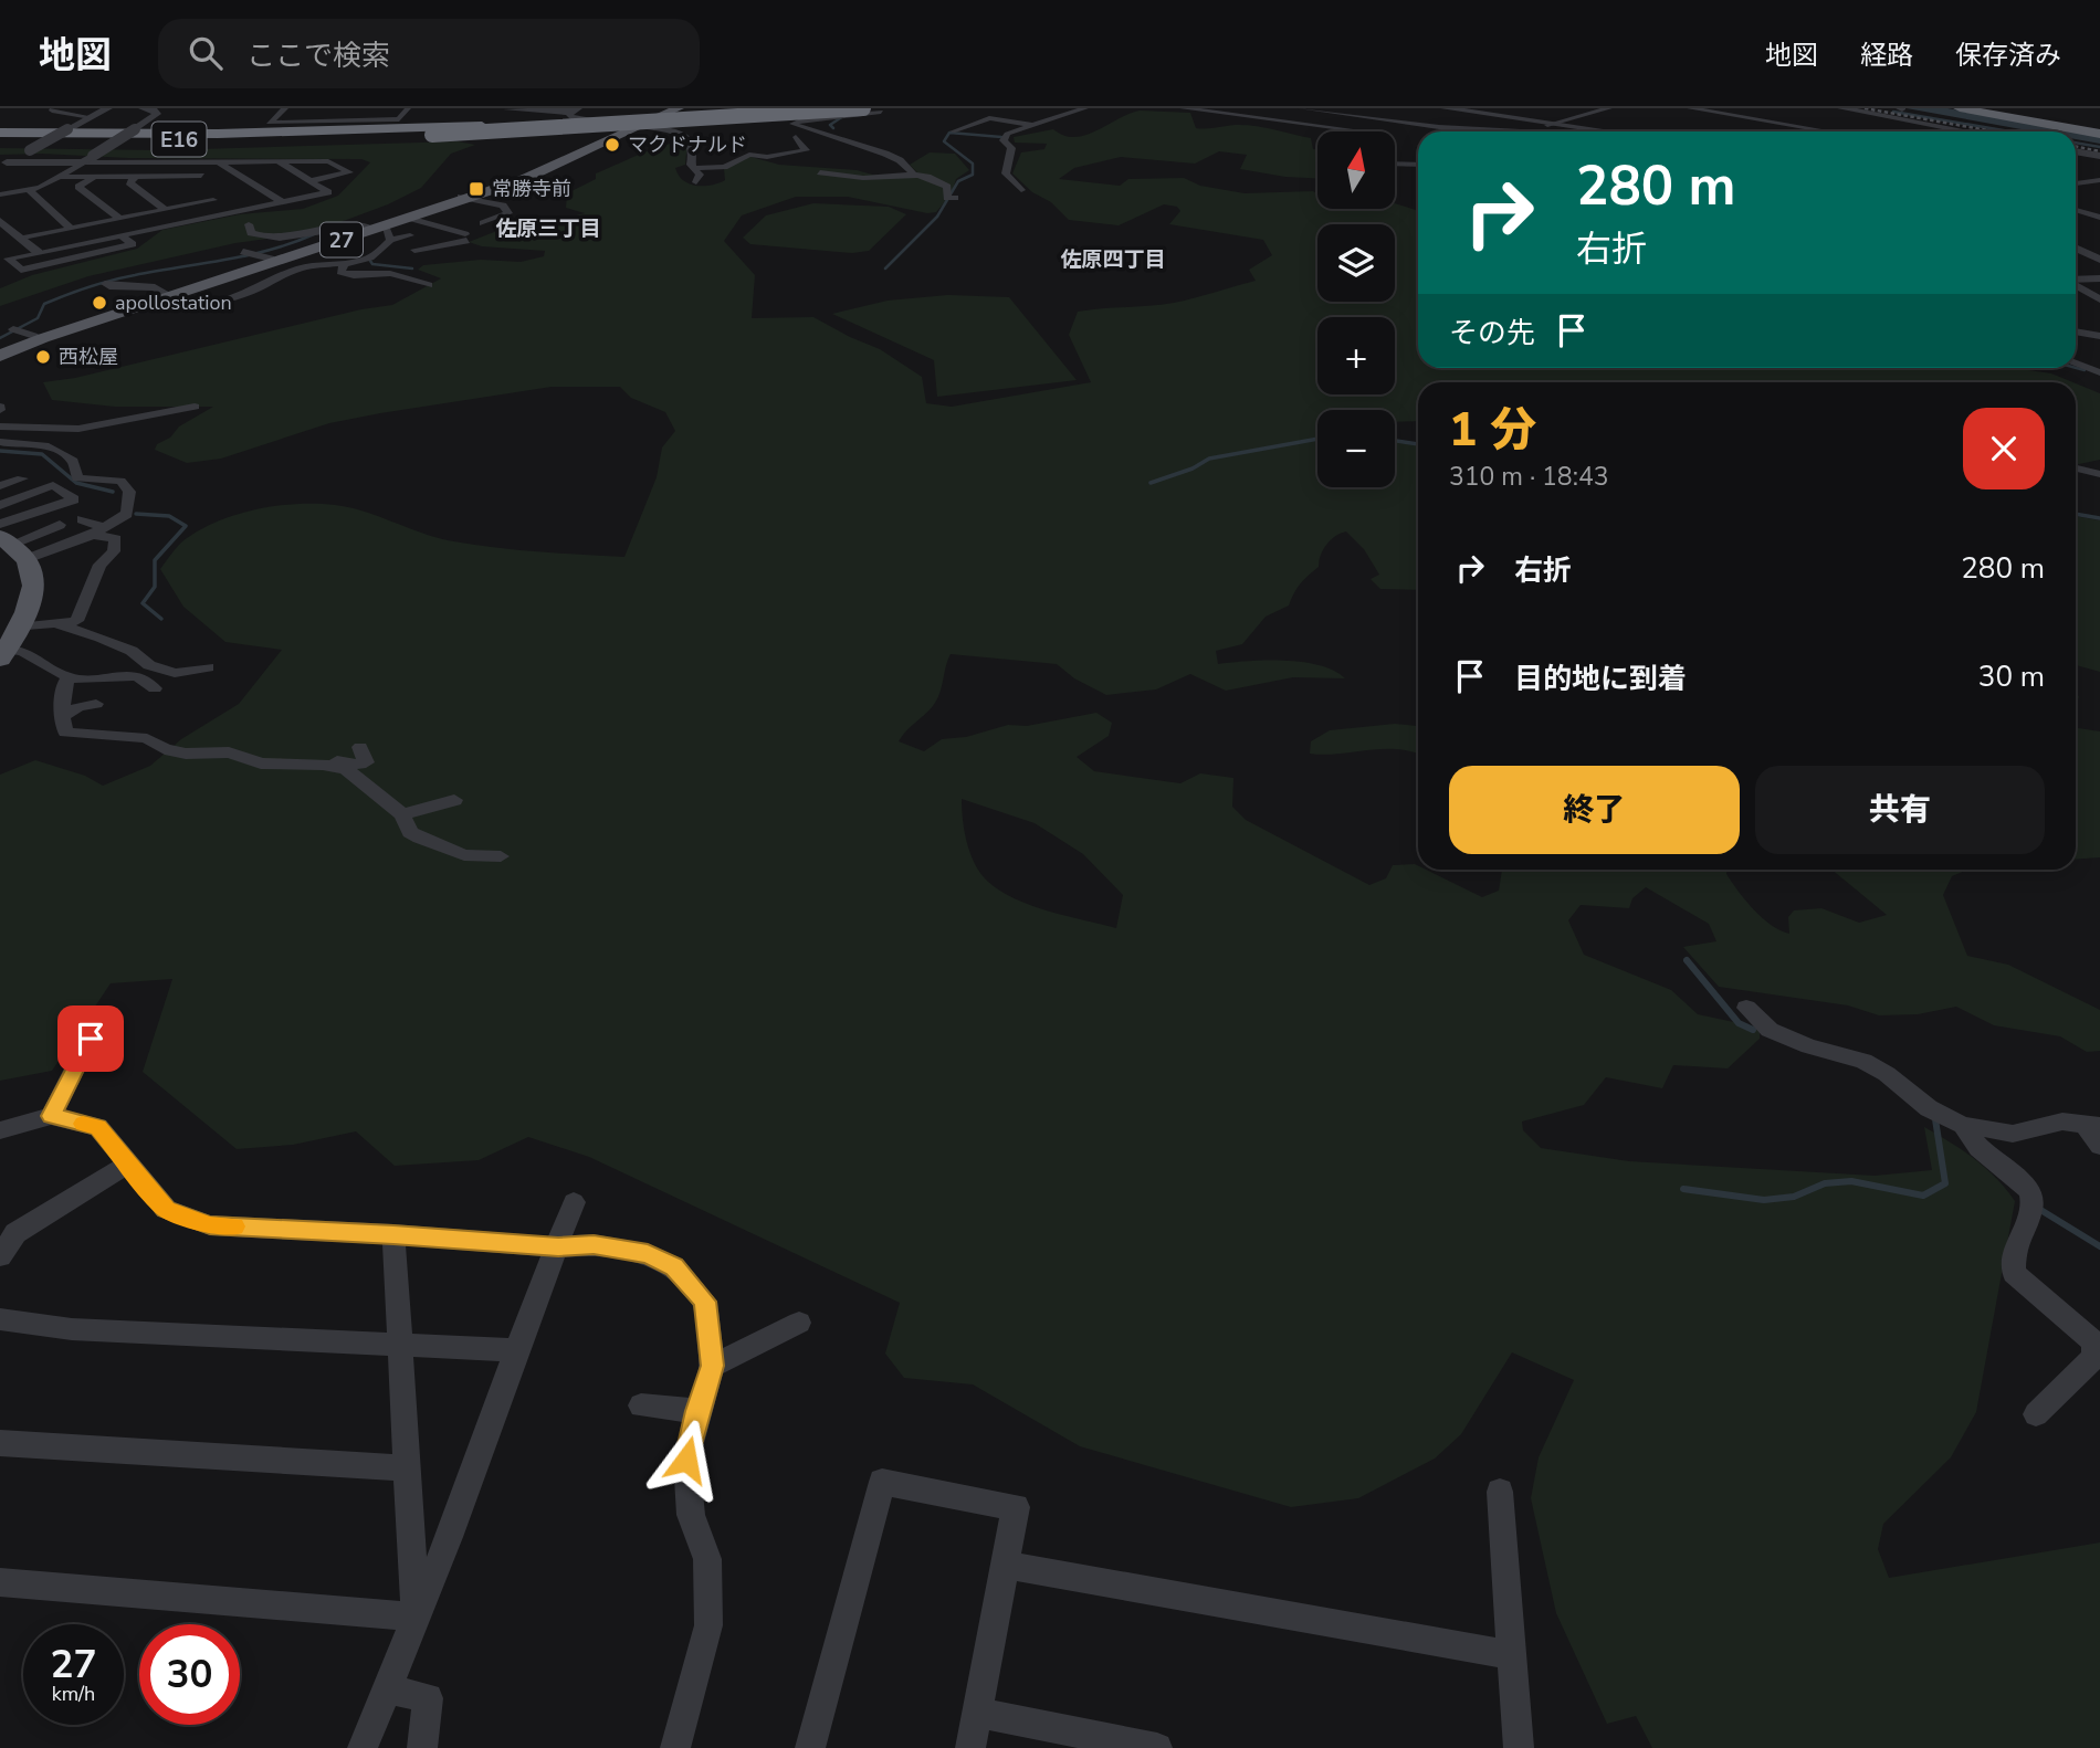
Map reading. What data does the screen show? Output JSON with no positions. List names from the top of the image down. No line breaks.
{"streets":{"highway":["E16"],"main road":["27"]},"districts":["佐原三丁目","佐原四丁目"],"places":{"other":["マクドナルド","apollostation","西松屋"],"transit":["常勝寺前"]},"north":"top","page":{"header":"地図","search":"ここで検索","nav":["地図","経路","保存済み"],"map_buttons":["+","−"],"turn":["280 m","右折"],"then":"その先","heading":["1 分","310 m · 18:43"],"list":[{"name":"右折","value":"280 m"},{"name":"目的地に到着","value":"30 m"}],"buttons":["終了","共有"],"speed":"27 km/h","limit":"30"}}
